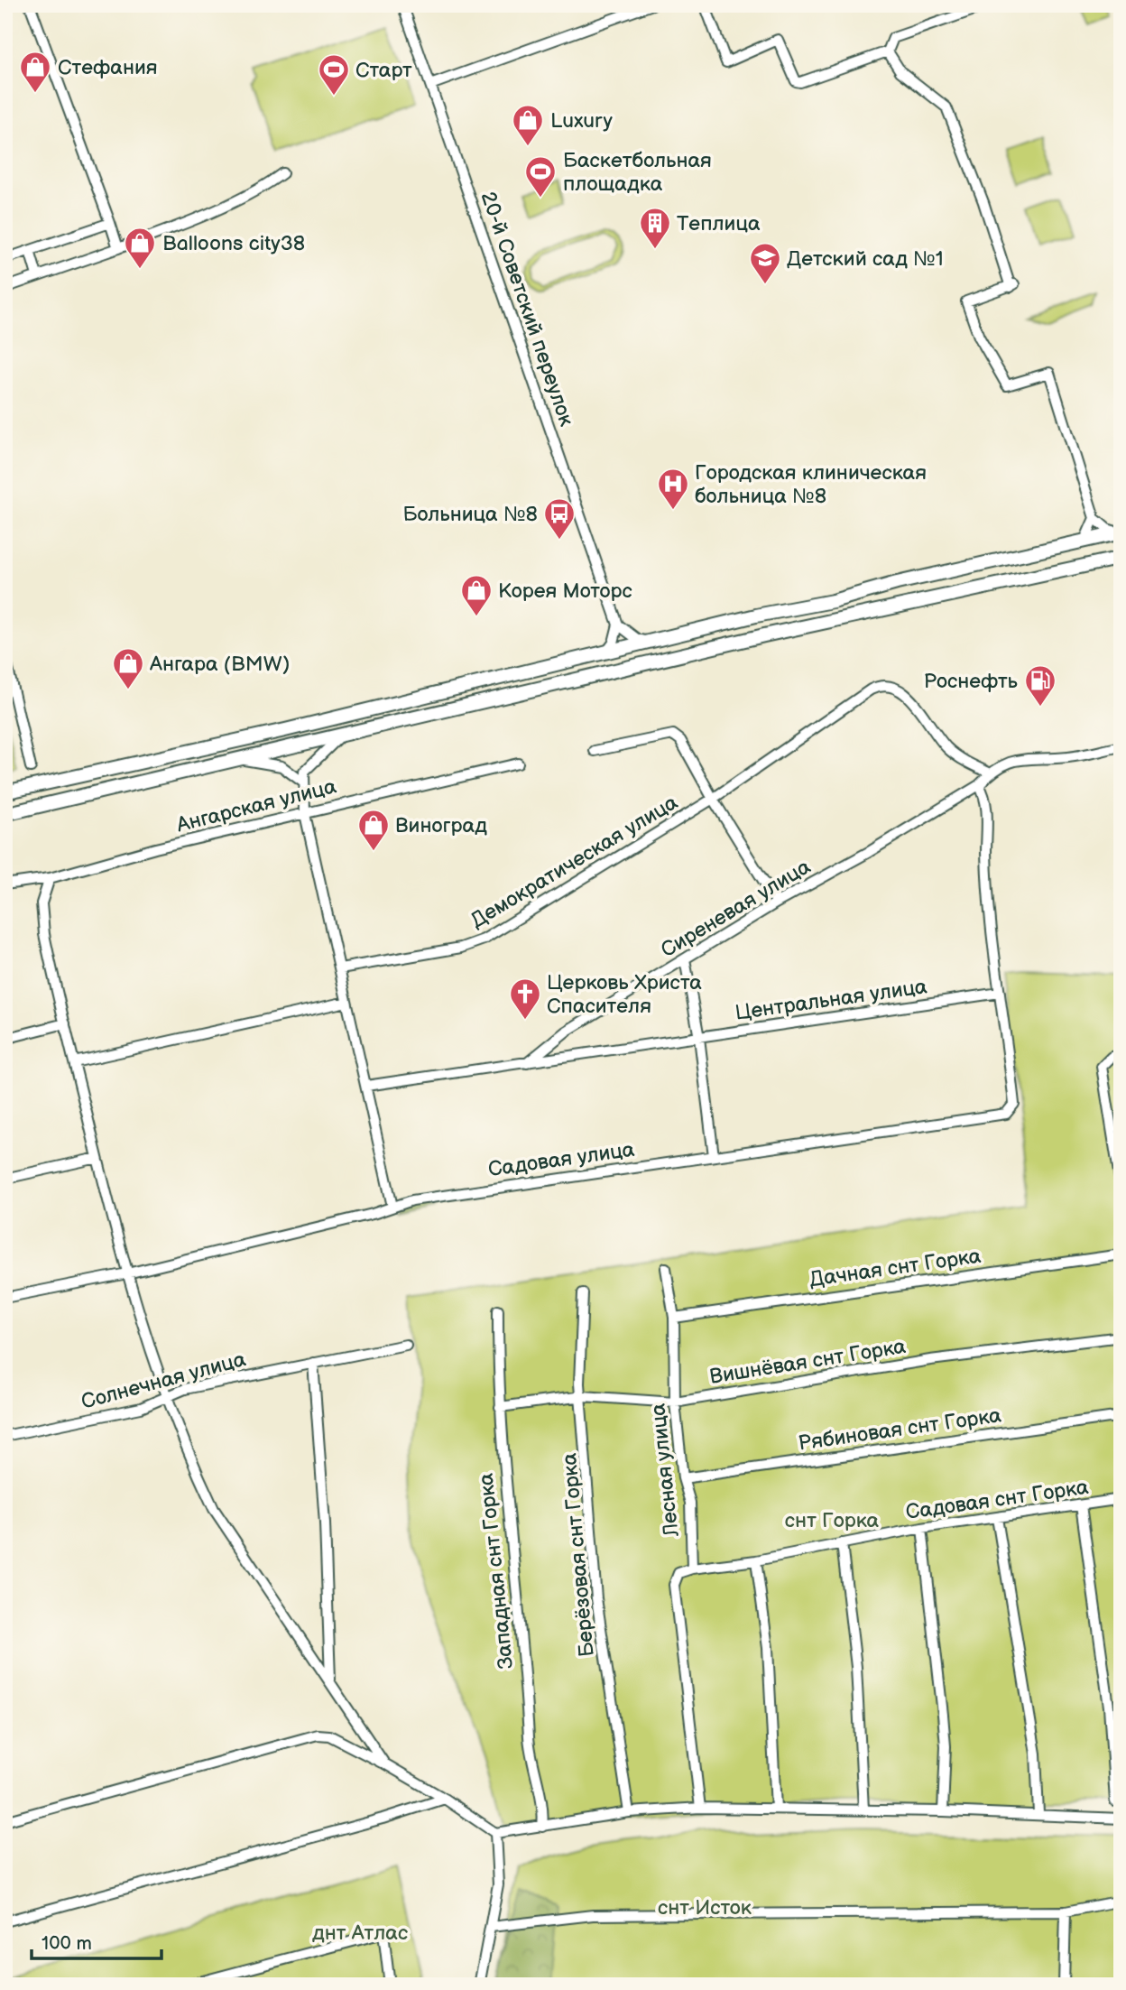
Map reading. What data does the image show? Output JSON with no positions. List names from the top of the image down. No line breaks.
{"streets":{"street":["20-й Советский переулок","Ангарская улица","Демократическая улица","Сиреневая улица","Центральная улица","Садовая улица","Дачная снт Горка","Вишнёвая снт Горка","Солнечная улица","Рябиновая снт Горка","Лесная улица","Садовая снт Горка","Берёзовая снт Горка","Западная снт Горка"]},"crossings":[["Демократическая улица","Сиреневая улица"],["Сиреневая улица","Центральная улица"],["Сиреневая улица","Садовая улица"],["Центральная улица","Садовая улица"],["Дачная снт Горка","Лесная улица"],["Вишнёвая снт Горка","Лесная улица"],["Вишнёвая снт Горка","Берёзовая снт Горка"],["Вишнёвая снт Горка","Западная снт Горка"],["Рябиновая снт Горка","Лесная улица"],["Лесная улица","Садовая снт Горка"]],"parks":["снт Горка","снт Исток","днт Атлас"],"places":{"shop":["Стефания","Luxury","Balloons city38","Корея Моторс","Ангара (BMW)","Виноград"],"sports":["Старт","Баскетбольная площадка"],"building":["Теплица"],"school or university":["Детский сад №1"],"hospital":["Городская клиническая больница №8"],"bus stop":["Больница №8"],"fuel station":["Роснефть"],"church":["Церковь Христа Спасителя"]},"scale_bar":"100 m"}
